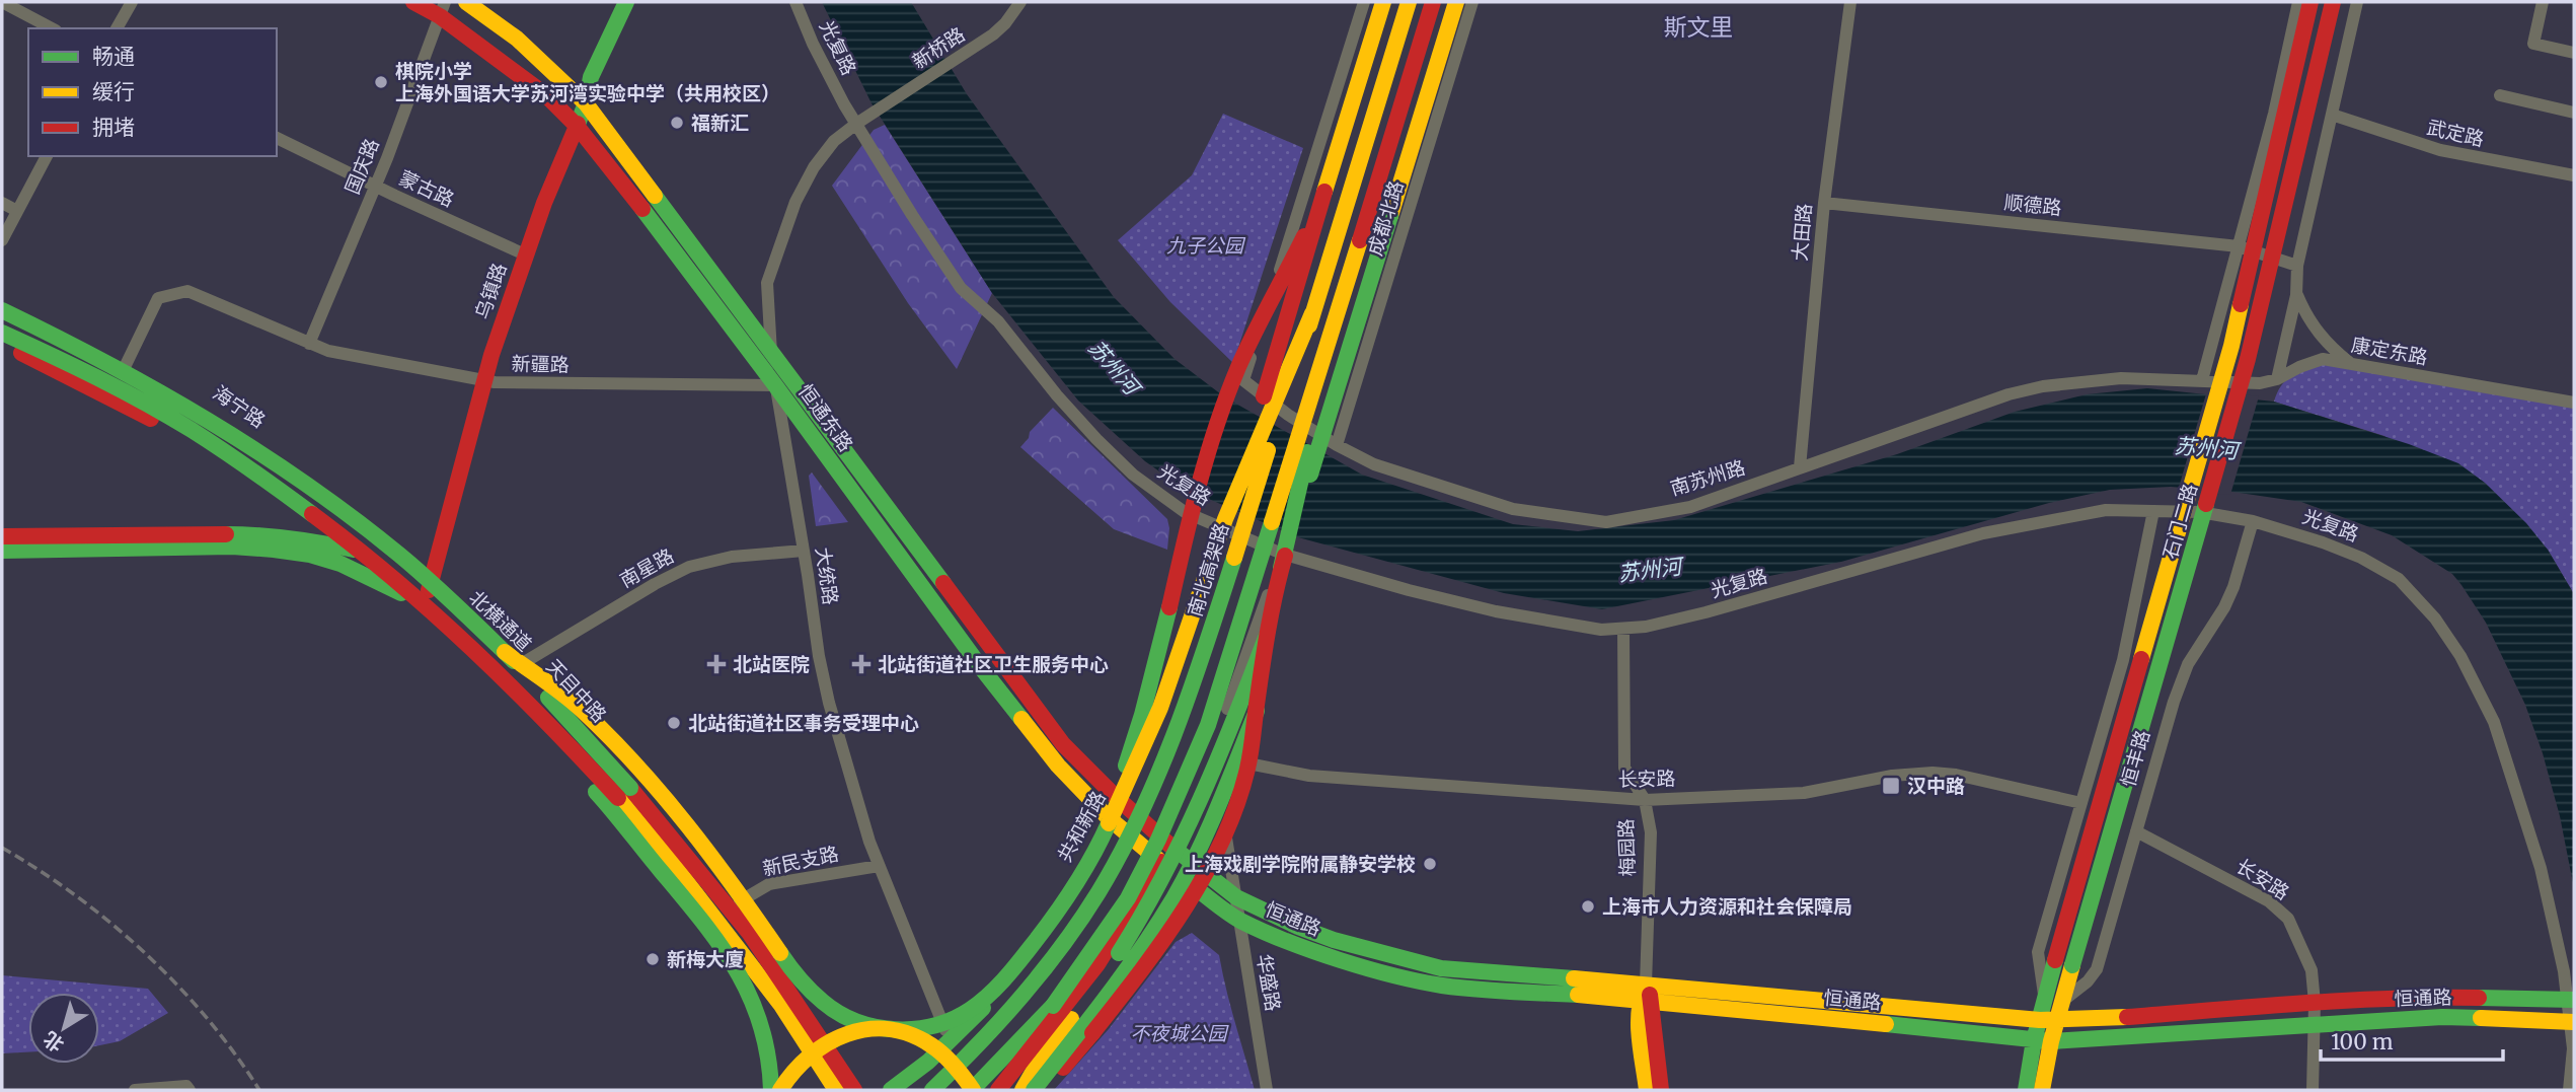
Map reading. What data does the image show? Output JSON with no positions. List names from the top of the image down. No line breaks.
{"streets":{"main road":["乌镇路","海宁路","恒通东路","石门二路","南北高架路","北横通道","天目中路","恒丰路","共和新路","梅园路","恒通路"],"street":["光复路","新桥路","武定路","国庆路","蒙古路","顺德路","成都北路","大田路","康定东路","新疆路","南苏州路","南星路","大统路","长安路","新民支路","华盛路"]},"crossings":[["光复路","新桥路"],["光复路","大统路"],["光复路","恒丰路"],["光复路","共和新路"],["光复路","梅园路"],["光复路","恒通路"],["新桥路","大统路"],["国庆路","蒙古路"],["国庆路","新疆路"],["国庆路","恒通东路"],["蒙古路","乌镇路"],["顺德路","大田路"],["成都北路","南苏州路"],["大田路","南苏州路"],["乌镇路","新疆路"],["乌镇路","海宁路"],["乌镇路","恒通东路"],["乌镇路","天目中路"],["康定东路","南苏州路"],["新疆路","海宁路"],["新疆路","恒通东路"],["新疆路","大统路"],["海宁路","天目中路"],["恒通东路","大统路"],["恒通东路","共和新路"],["恒通东路","恒通路"],["石门二路","恒丰路"],["南星路","大统路"],["南星路","天目中路"],["大统路","共和新路"],["大统路","新民支路"],["天目中路","新民支路"],["恒丰路","长安路"],["恒丰路","恒通路"],["长安路","梅园路"],["长安路","恒通路"],["长安路","华盛路"],["梅园路","恒通路"],["恒通路","华盛路"]],"districts":["斯文里"],"water":["苏州河"],"parks":["九子公园","不夜城公园"],"places":{"other":["棋院小学 上海外国语大学苏河湾实验中学（共用校区）","福新汇","北站街道社区事务受理中心","上海戏剧学院附属静安学校","上海市人力资源和社会保障局","新梅大廈"],"health":["北站医院","北站街道社区卫生服务中心"],"transit":["汉中路"]},"legend":["畅通","缓行","拥堵"],"scale_bar":"100 m","north":"bottom left"}
